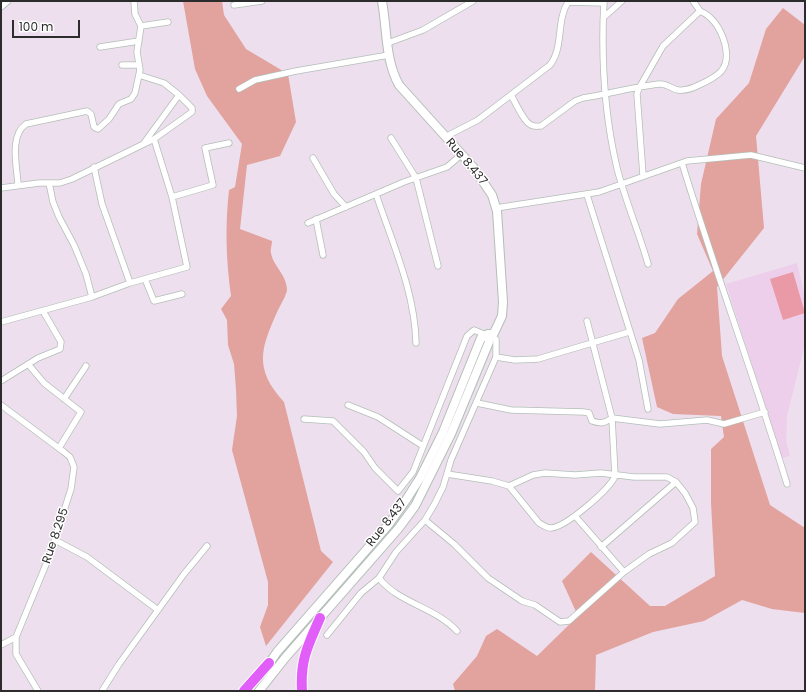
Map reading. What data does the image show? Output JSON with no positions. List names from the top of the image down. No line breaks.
{"streets":{"main road":["Rue 8.437"],"street":["Rue 8.295"]},"scale_bar":"100 m"}
